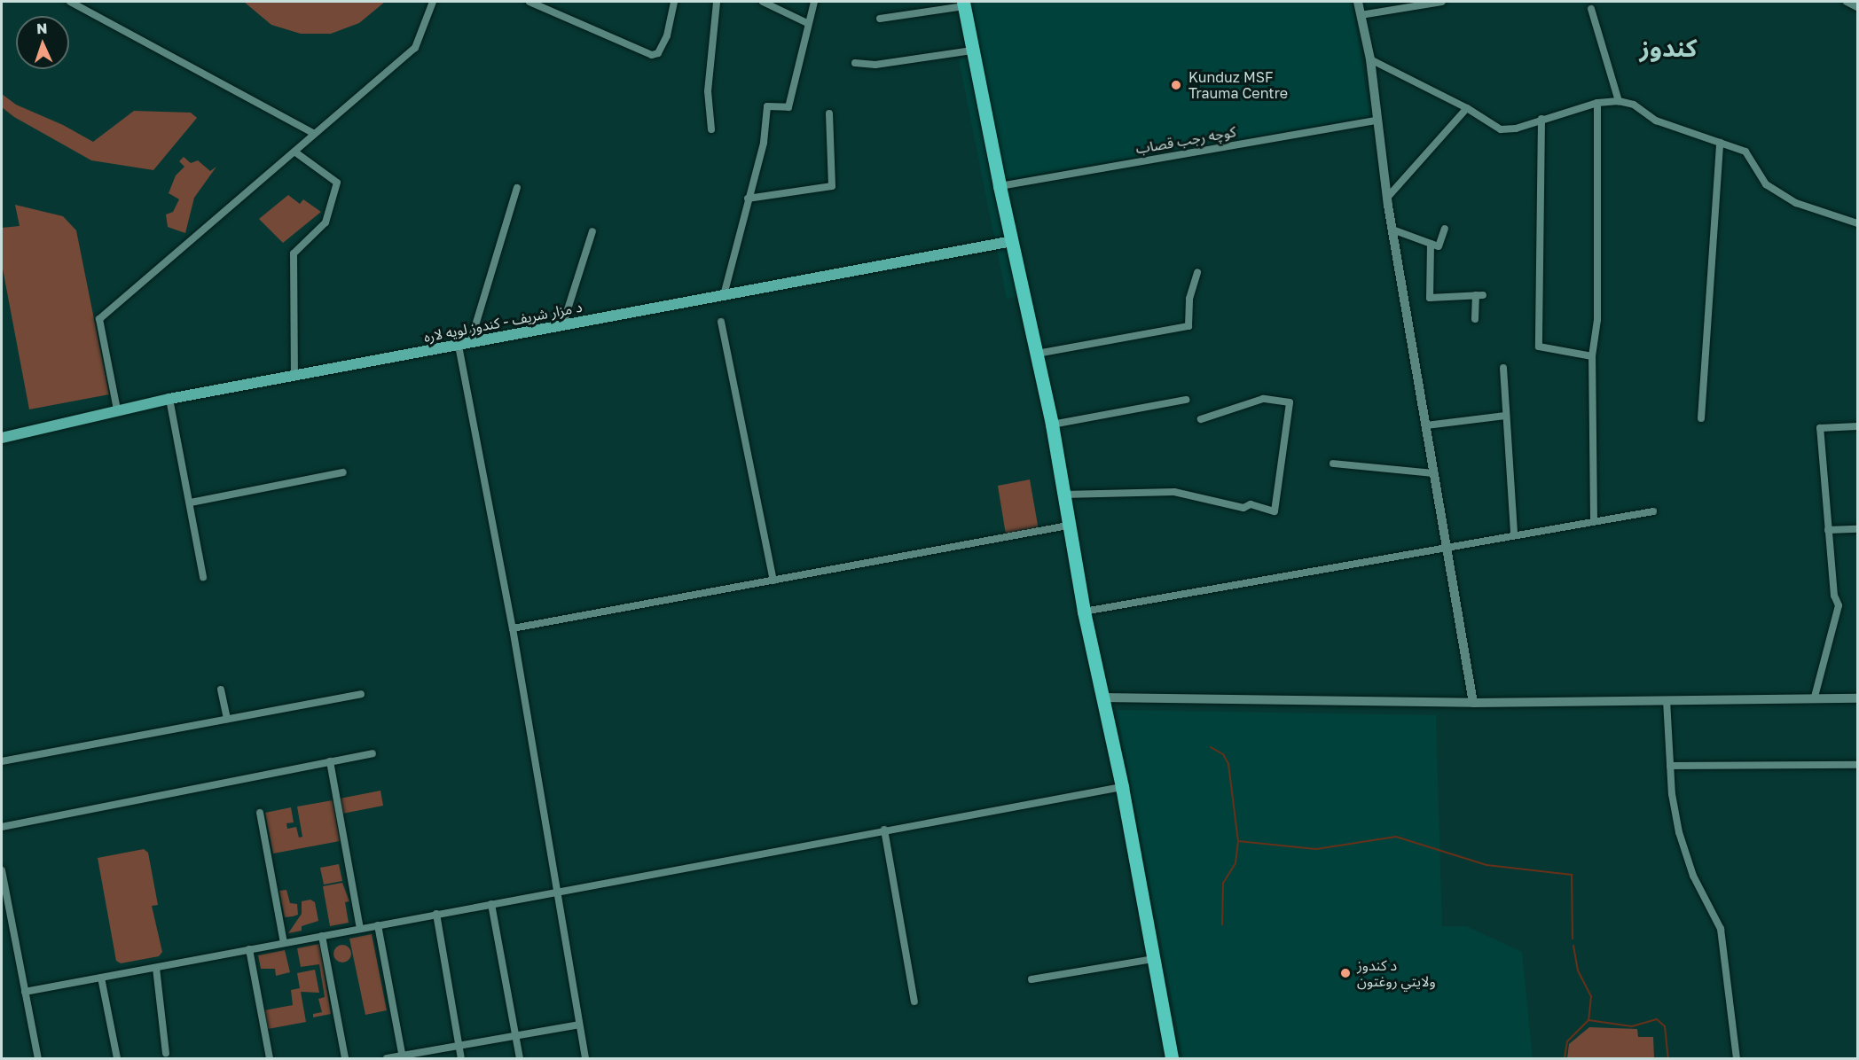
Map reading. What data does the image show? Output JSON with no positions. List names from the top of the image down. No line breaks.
{"streets":{"main road":["د مزار شریف - کندوز لویه لاره"],"street":["کوچه رجب قصاب"]},"districts":["کندوز"],"places":["Kunduz MSF Trauma Centre","د کندوز ولایتي روغتون"],"north":"top"}
